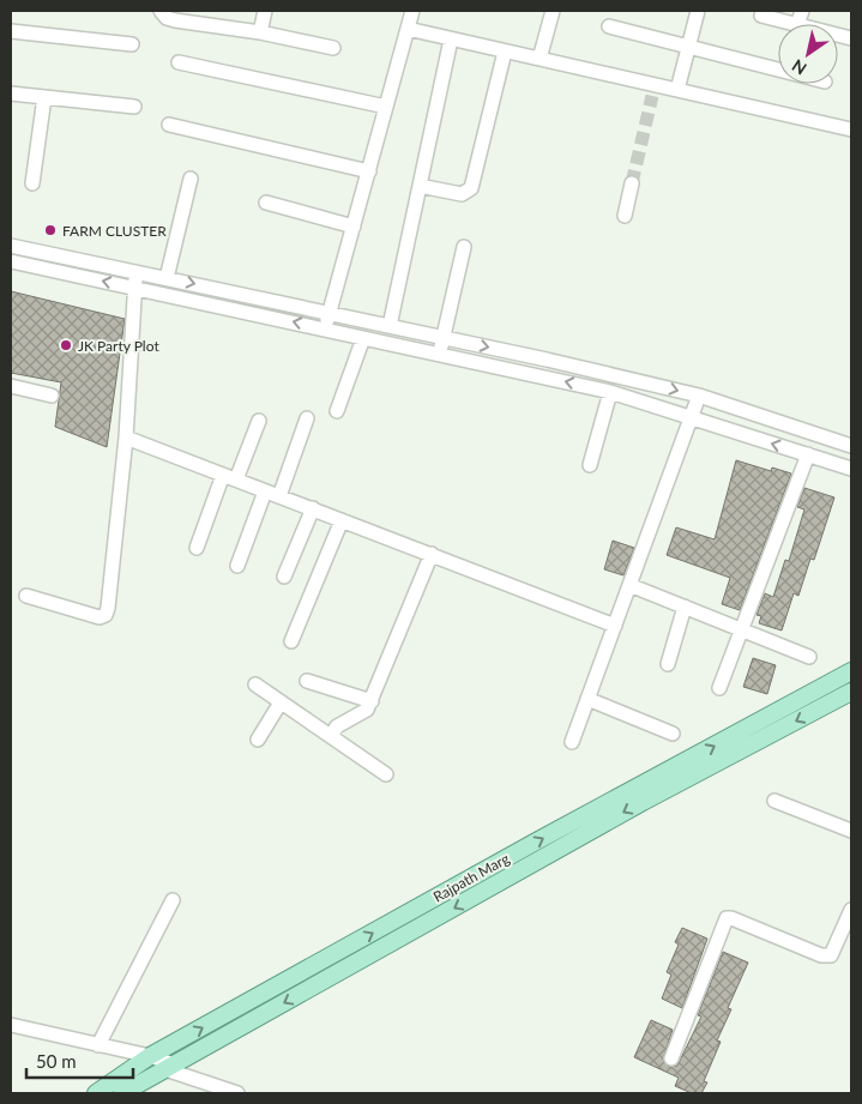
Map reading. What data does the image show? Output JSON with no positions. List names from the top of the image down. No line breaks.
{"streets":{"main road":["Rajpath Marg"]},"places":["FARM CLUSTER","JK Party Plot"],"scale_bar":"50 m","north":"bottom left"}
